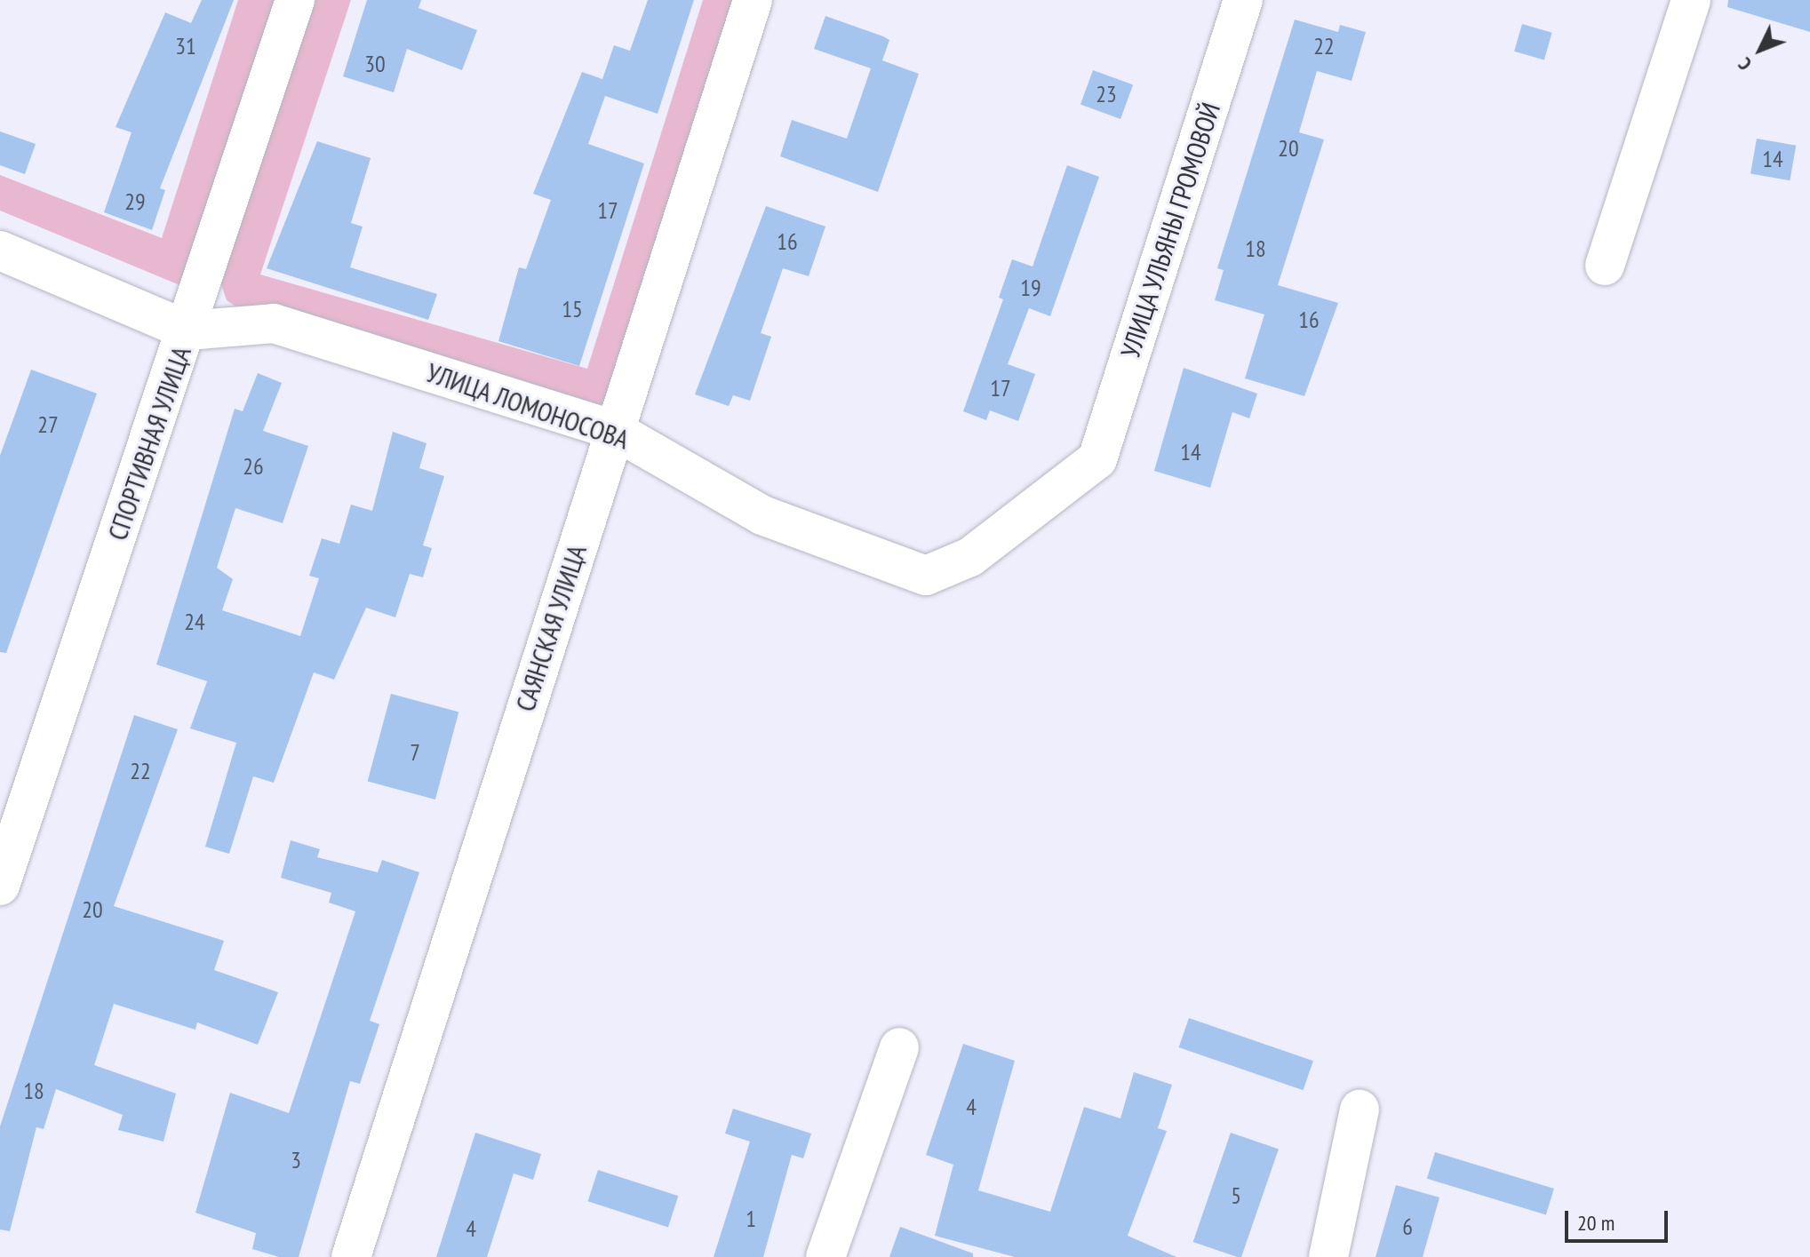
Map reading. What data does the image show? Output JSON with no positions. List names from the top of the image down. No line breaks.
{"streets":{"street":["УЛИЦА УЛЬЯНЫ ГРОМОВОЙ","УЛИЦА ЛОМОНОСОВА","СПОРТИВНАЯ УЛИЦА","САЯНСКАЯ УЛИЦА"]},"crossings":[["УЛИЦА УЛЬЯНЫ ГРОМОВОЙ","УЛИЦА ЛОМОНОСОВА"],["УЛИЦА ЛОМОНОСОВА","СПОРТИВНАЯ УЛИЦА"],["УЛИЦА ЛОМОНОСОВА","САЯНСКАЯ УЛИЦА"]],"house_numbers":["31","22","30","23","20","14","29","17","16","18","19","15","16","17","27","14","26","24","7","22","20","18","4","3","5","1","6","4"],"scale_bar":"20 m","north":"bottom left"}
